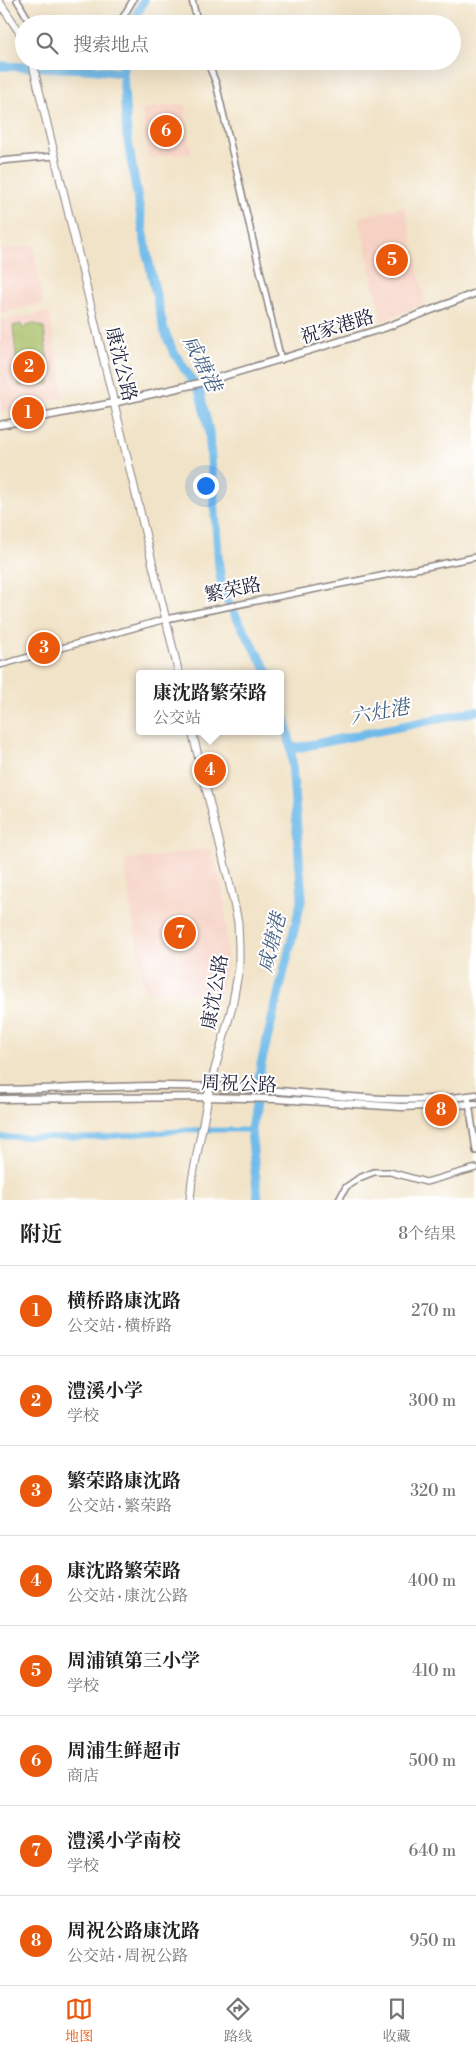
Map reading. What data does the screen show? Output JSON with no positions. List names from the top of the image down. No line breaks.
{"streets":{"main road":["康沈公路"],"street":["祝家港路","繁荣路","周祝公路"]},"crossings":[["祝家港路","康沈公路"],["康沈公路","繁荣路"],["康沈公路","周祝公路"]],"water":["咸塘港","六灶港"],"page":{"search":"搜索地点","pins":["6","5","2","1","3","4","7","8"],"popup":["康沈路繁荣路","公交站"],"heading":["附近","8个结果"],"list":[{"mark":"1","name":"横桥路康沈路","note":"公交站 · 横桥路","value":"270 m"},{"mark":"2","name":"澧溪小学","note":"学校","value":"300 m"},{"mark":"3","name":"繁荣路康沈路","note":"公交站 · 繁荣路","value":"320 m"},{"mark":"4","name":"康沈路繁荣路","note":"公交站 · 康沈公路","value":"400 m"},{"mark":"5","name":"周浦镇第三小学","note":"学校","value":"410 m"},{"mark":"6","name":"周浦生鲜超市","note":"商店","value":"500 m"},{"mark":"7","name":"澧溪小学南校","note":"学校","value":"640 m"},{"mark":"8","name":"周祝公路康沈路","note":"公交站 · 周祝公路","value":"950 m"}],"nav":["地图","路线","收藏"]}}
